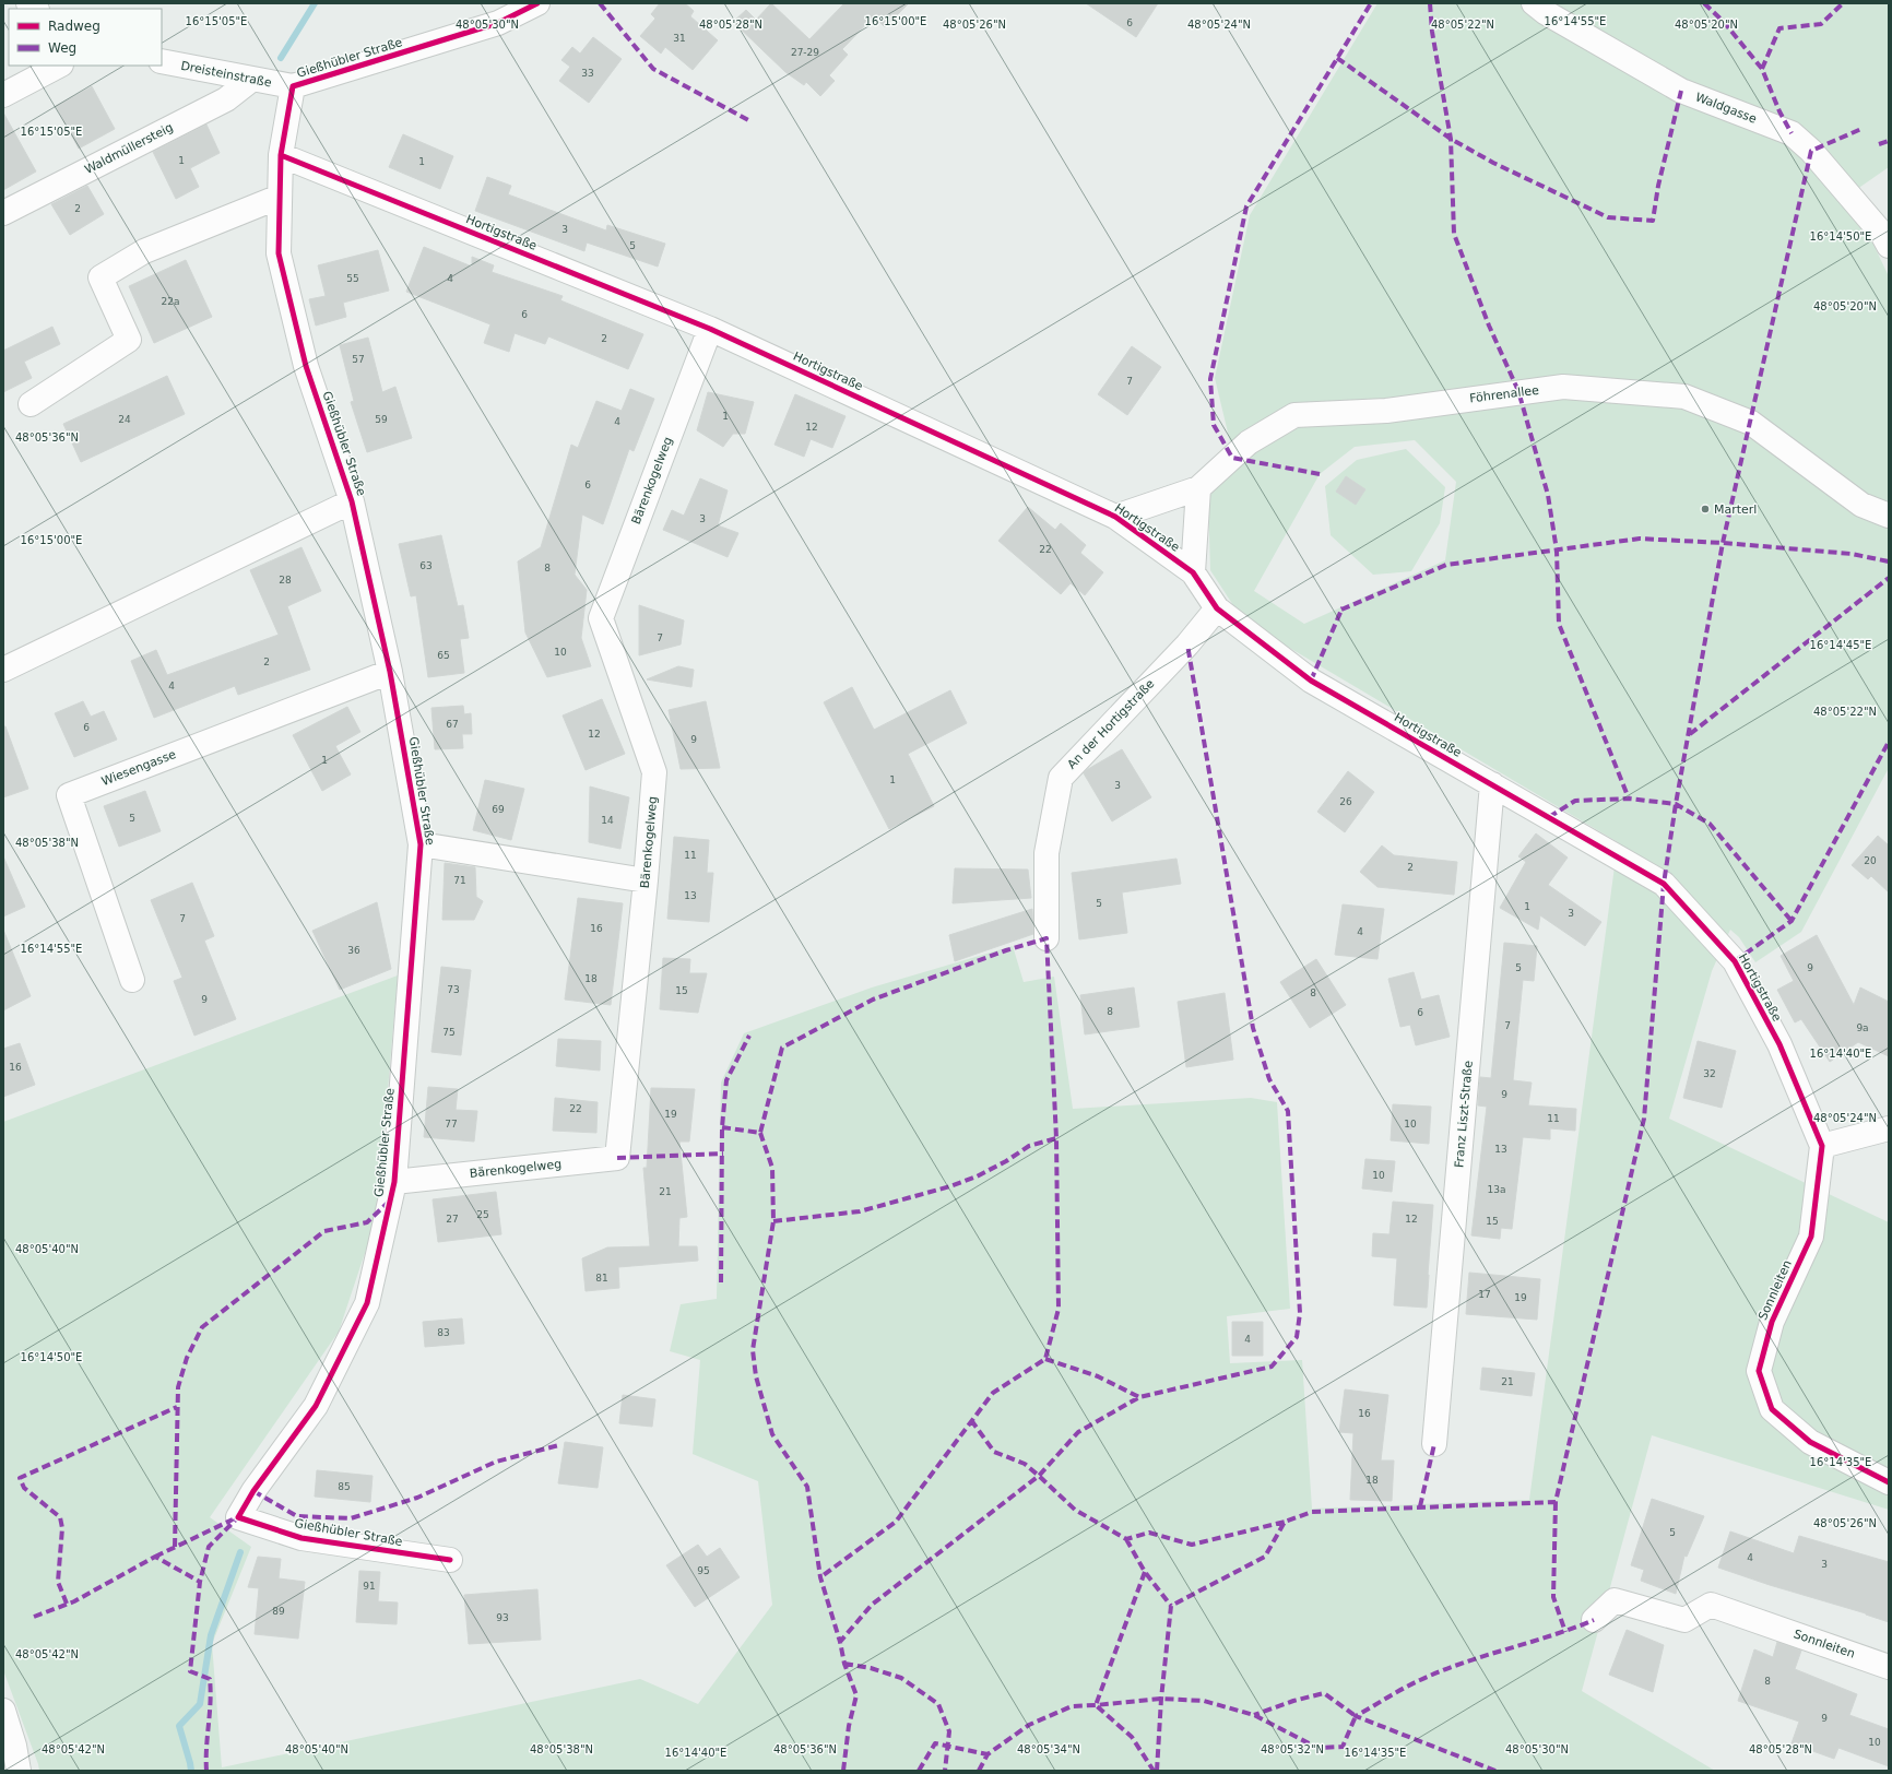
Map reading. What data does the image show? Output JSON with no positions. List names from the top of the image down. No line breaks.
{"streets":{"street":["Gießhübler Straße","Dreisteinstraße","Waldgasse","Waldmüllersteig","Hortigstraße","Föhrenallee","Bärenkogelweg","An der Hortigstraße","Wiesengasse","Franz Liszt-Straße","Sonnleiten"]},"crossings":[["Gießhübler Straße","Dreisteinstraße"],["Gießhübler Straße","Hortigstraße"],["Gießhübler Straße","Bärenkogelweg"],["Gießhübler Straße","Wiesengasse"],["Dreisteinstraße","Waldmüllersteig"],["Hortigstraße","Föhrenallee"],["Hortigstraße","Bärenkogelweg"],["Hortigstraße","An der Hortigstraße"],["Hortigstraße","Franz Liszt-Straße"],["Hortigstraße","Sonnleiten"]],"places":["Marterl"],"house_numbers":["6","31","27-29","33","1","1","2","3","5","55","4","22a","6","2","57","7","1","24","59","4","12","6","3","22","63","8","28","7","10","65","2","4","67","6","12","9","1","1","3","26","69","5","14","11","20","2","71","13","5","1","3","7","16","4","36","5","9","18","73","15","8","9","8","6","7","9a","75","16","32","9","22","19","11","77","10","13","10","13a","21","25","27","12","15","81","17","19","83","4","21","16","18","85","5","4","3","95","91","89","93","8","9","10"],"legend":["Radweg","Weg"],"coordinates":["16°15'05\"E","16°15'00\"E","16°14'55\"E","48°05'24\"N","48°05'30\"N","48°05'28\"N","48°05'26\"N","48°05'22\"N","48°05'20\"N","16°14'50\"E","48°05'36\"N","16°14'45\"E","48°05'38\"N","16°14'40\"E","48°05'40\"N","16°14'35\"E","48°05'42\"N","48°05'34\"N","48°05'32\"N"]}
